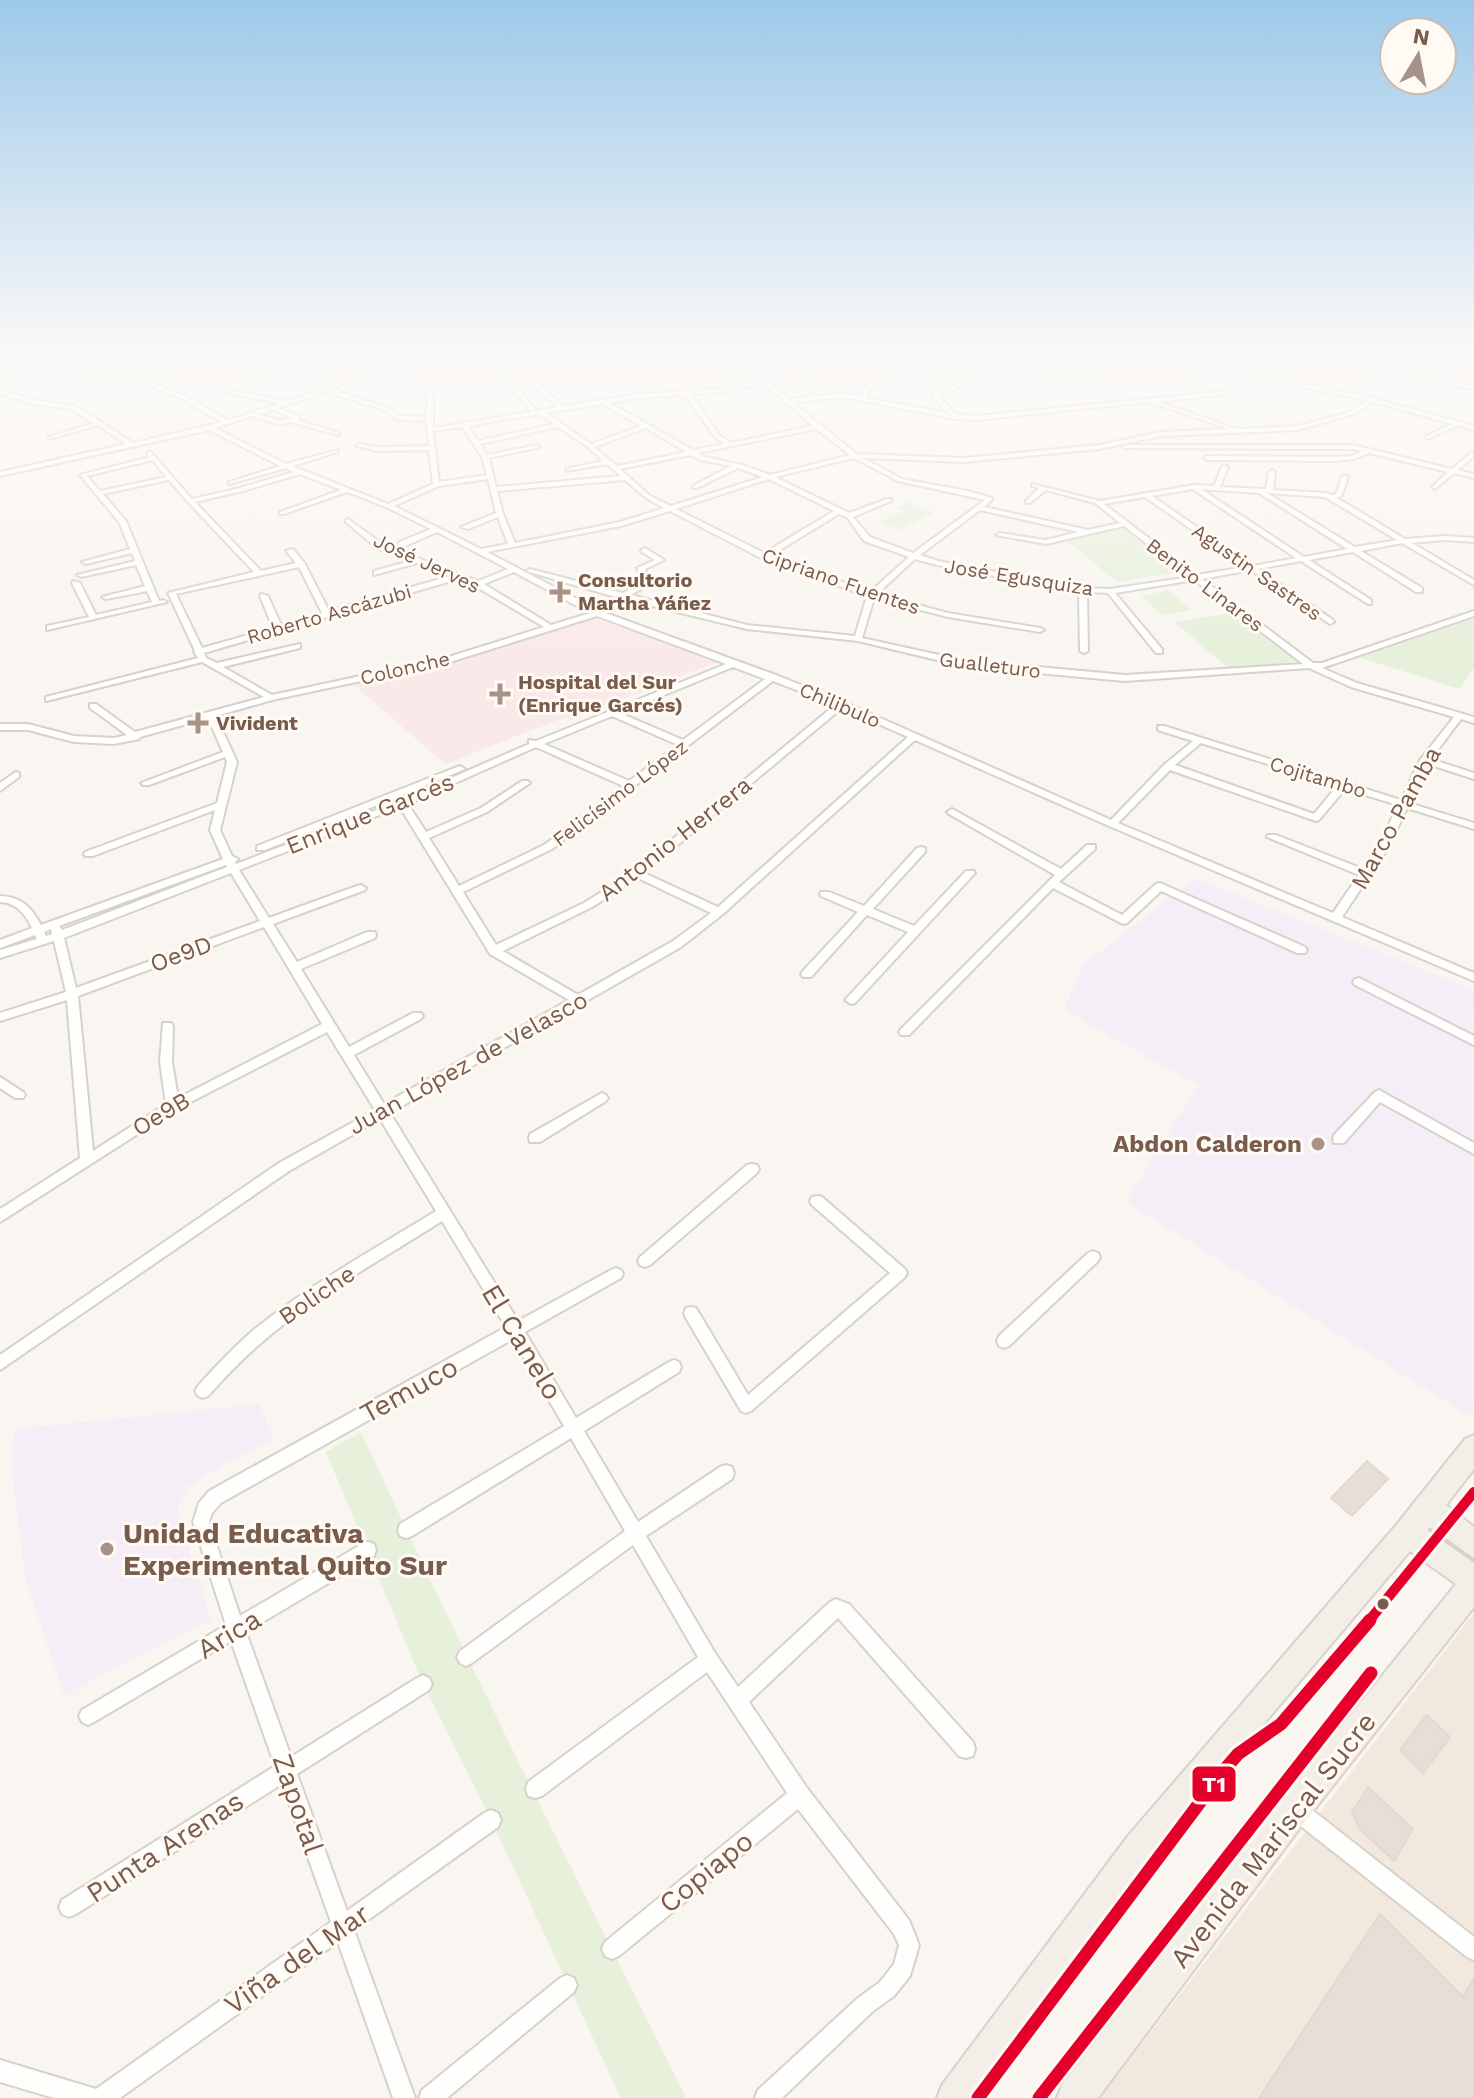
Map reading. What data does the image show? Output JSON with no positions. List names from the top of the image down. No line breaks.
{"streets":{"main road":["Avenida Mariscal Sucre"],"street":["José Jerves","Agustin Sastres","José Egusquiza","Cipriano Fuentes","Benito Linares","Roberto Ascázubi","Gualleturo","Colonche","Chilibulo","Cojitambo","Felicísimo López","Enrique Garcés","Marco Pamba","Antonio Herrera","Oe9D","Juan López de Velasco","Oe9B","Boliche","El Canelo","Temuco","Arica","Zapotal","Punta Arenas","Copiapo","Viña del Mar"]},"crossings":[["José Jerves","Roberto Ascázubi"],["José Jerves","Colonche"],["Agustin Sastres","José Egusquiza"],["José Egusquiza","Benito Linares"],["Benito Linares","Gualleturo"],["Gualleturo","Chilibulo"],["Colonche","Chilibulo"],["Chilibulo","Felicísimo López"],["Chilibulo","Enrique Garcés"],["Chilibulo","Marco Pamba"],["Chilibulo","Antonio Herrera"],["Chilibulo","Juan López de Velasco"],["Cojitambo","Marco Pamba"],["Enrique Garcés","El Canelo"],["Oe9D","El Canelo"],["Juan López de Velasco","El Canelo"],["Oe9B","El Canelo"],["Boliche","El Canelo"],["El Canelo","Temuco"],["El Canelo","Copiapo"],["Temuco","Zapotal"],["Arica","Zapotal"],["Zapotal","Punta Arenas"],["Zapotal","Viña del Mar"]],"places":{"health":["Consultorio Martha Yáñez","Hospital del Sur (Enrique Garcés)","Vivident"],"other":["Abdon Calderon","Unidad Educativa Experimental Quito Sur"]},"lines":["transit line T1"],"north":"top"}
